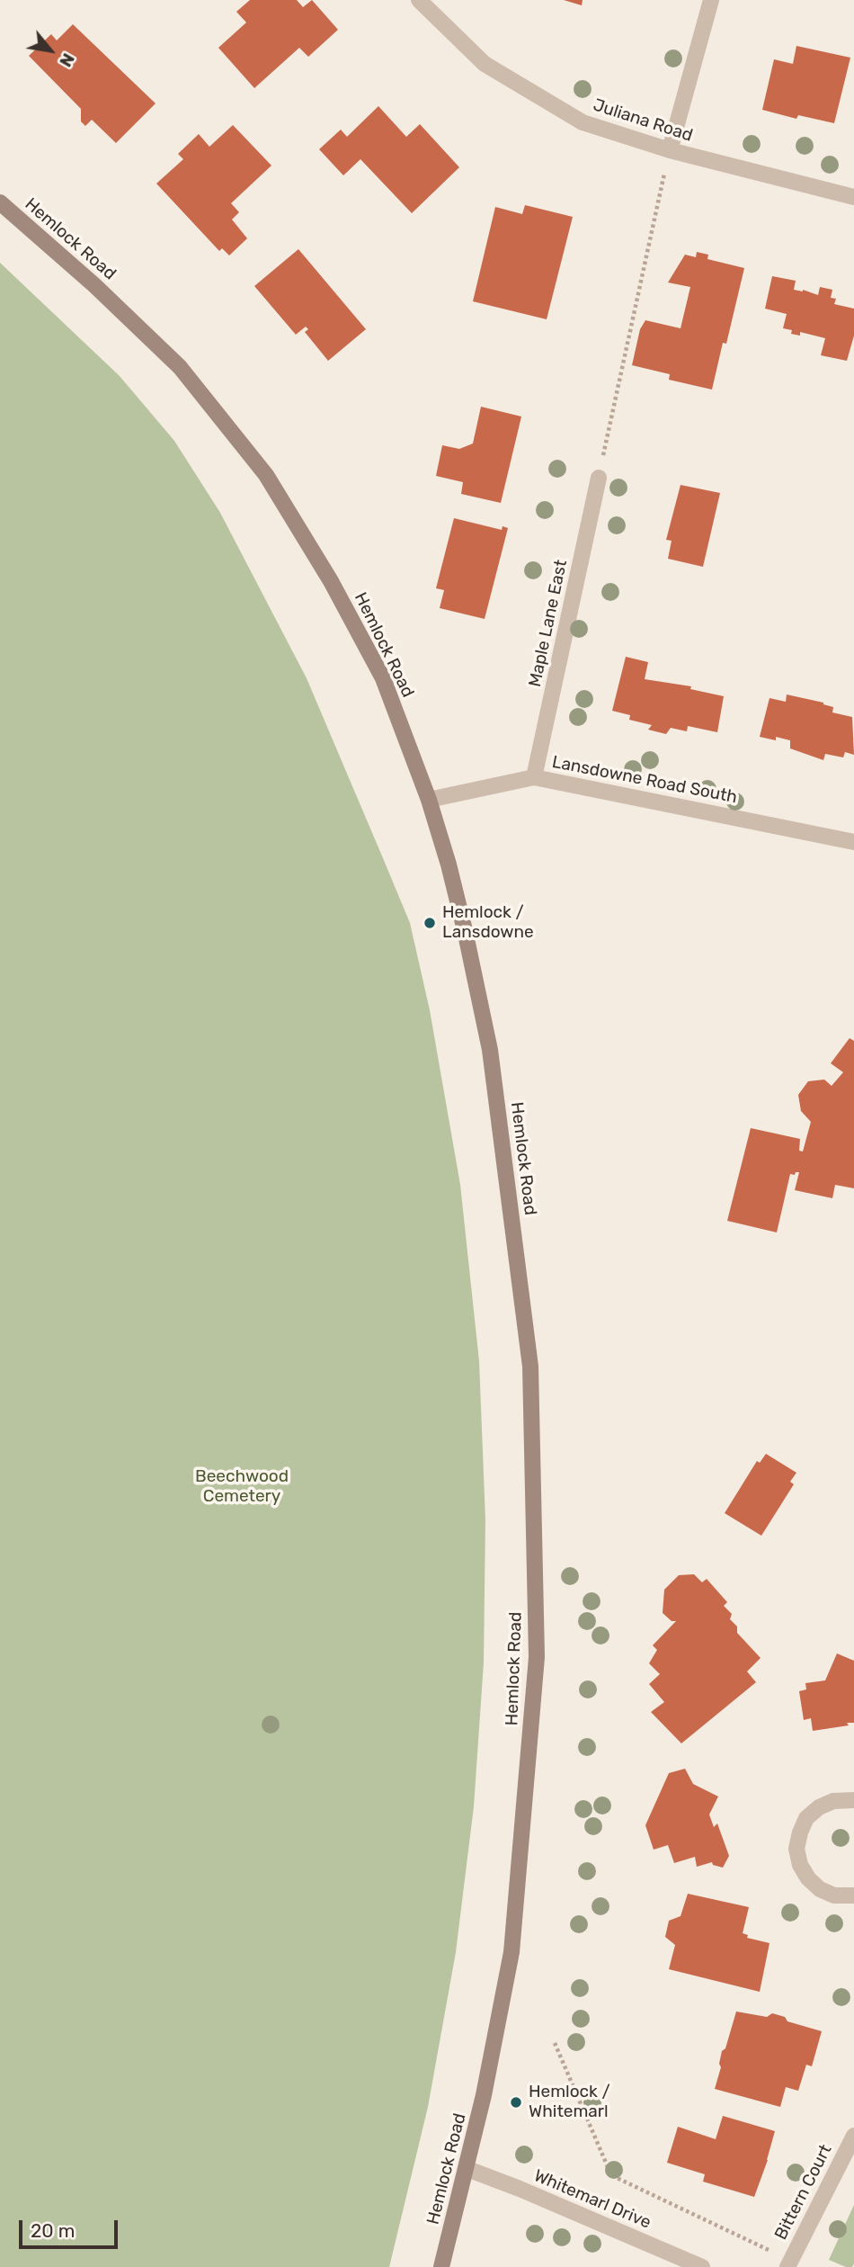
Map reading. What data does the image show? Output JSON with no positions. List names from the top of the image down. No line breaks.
{"streets":{"main road":["Hemlock Road"],"street":["Juliana Road","Maple Lane East","Lansdowne Road South","Bittern Court","Whitemarl Drive"]},"crossings":[["Hemlock Road","Lansdowne Road South"],["Hemlock Road","Whitemarl Drive"],["Maple Lane East","Lansdowne Road South"]],"parks":["Beechwood Cemetery"],"places":["Hemlock / Lansdowne","Hemlock / Whitemarl"],"scale_bar":"20 m","north":"bottom right"}
